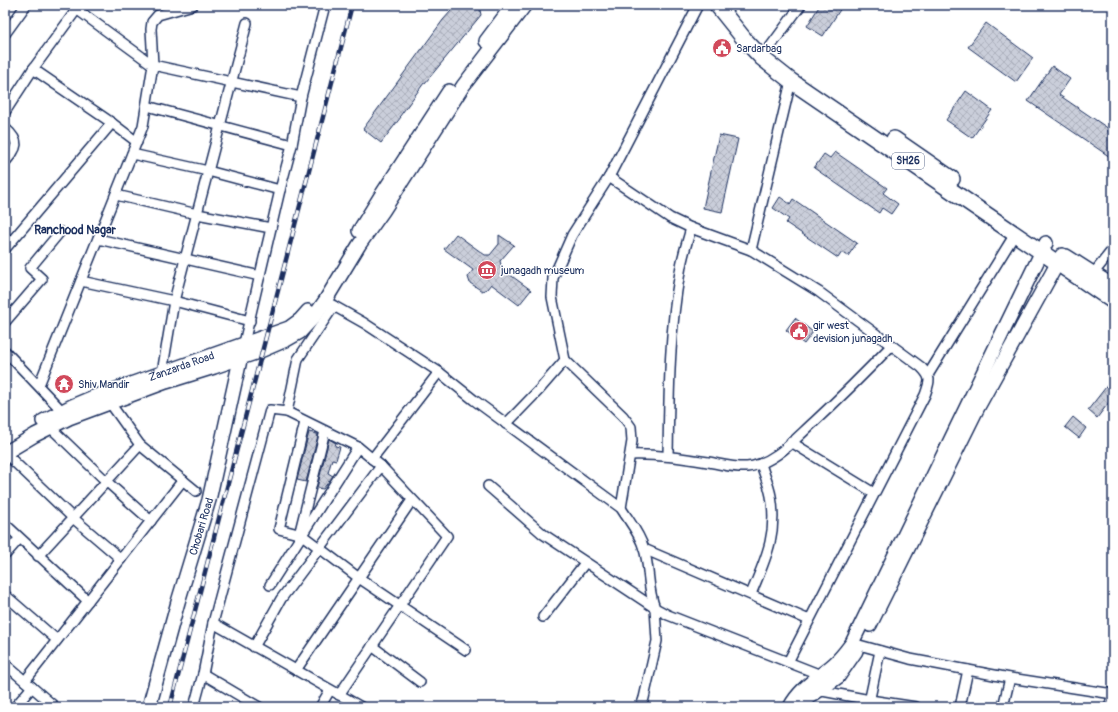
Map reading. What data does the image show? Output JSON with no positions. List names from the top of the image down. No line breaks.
{"streets":{"main road":["SH26"],"street":["Zanzarda Road","Chobari Road"]},"crossings":[["Zanzarda Road","Chobari Road"]],"districts":["Ranchood Nagar"],"places":{"public building":["Sardarbag","gir west devision junagadh"],"museum":["junagadh museum"],"temple":["Shiv Mandir"]}}
